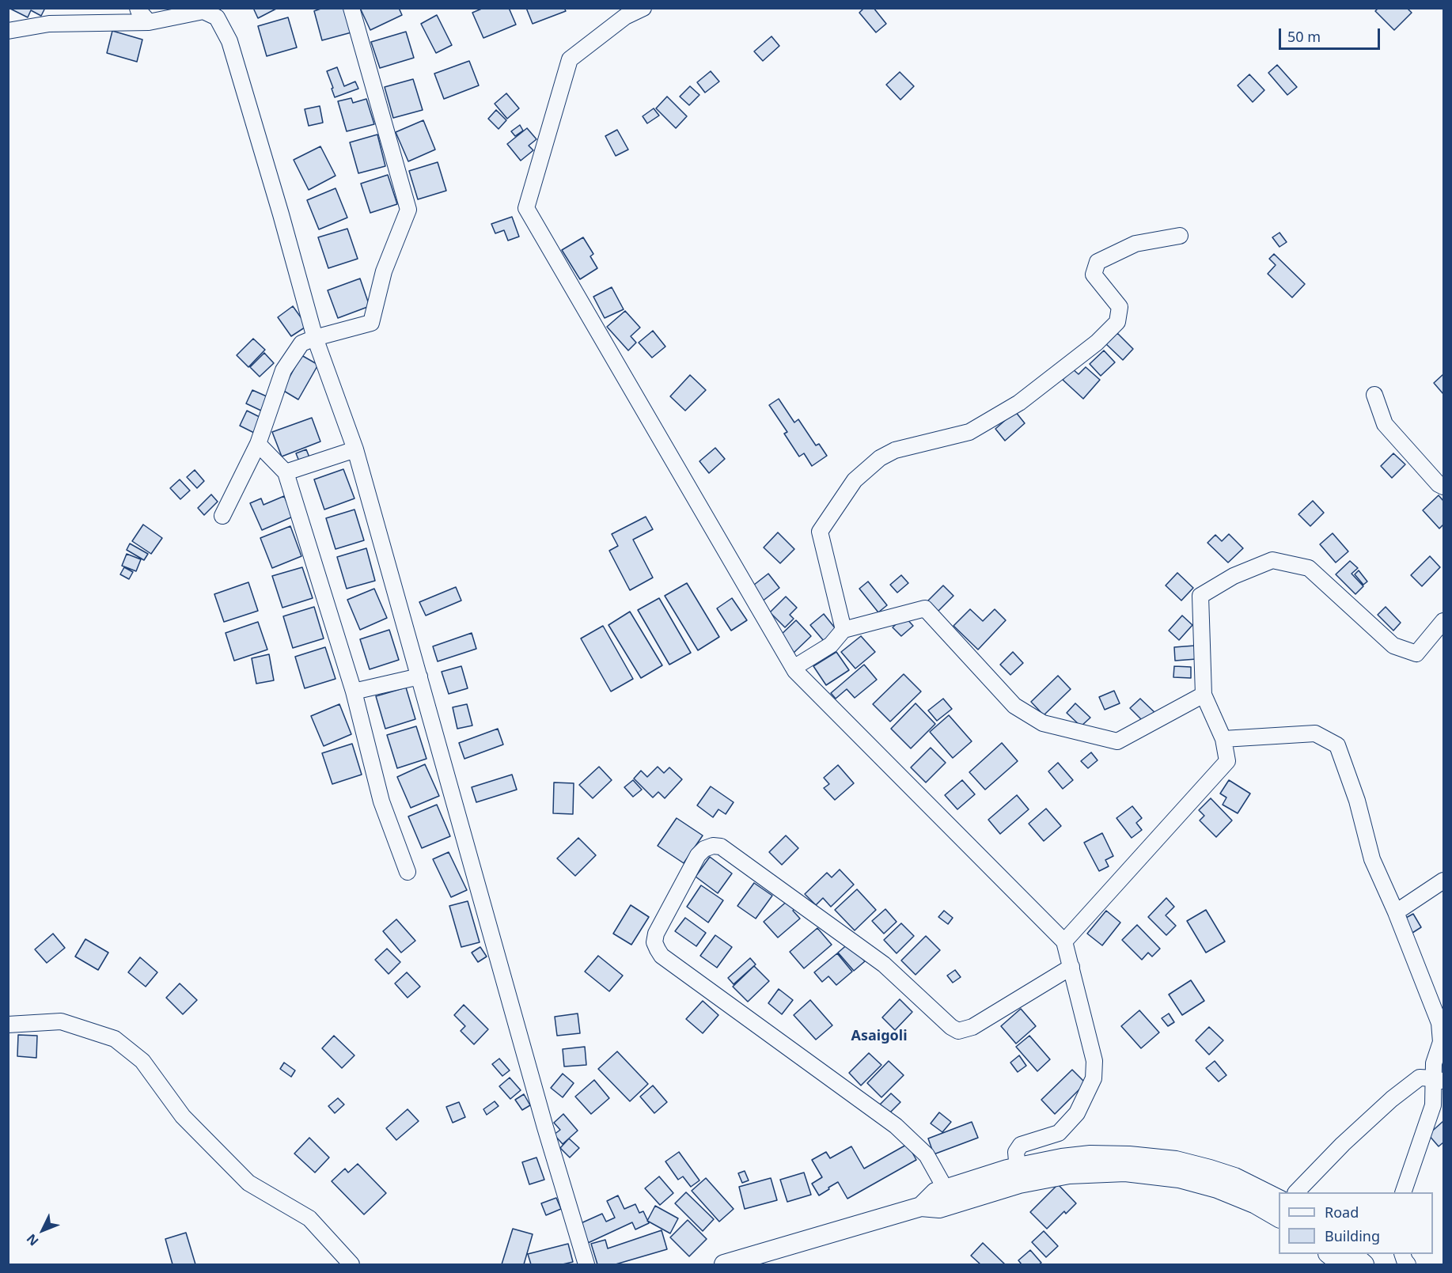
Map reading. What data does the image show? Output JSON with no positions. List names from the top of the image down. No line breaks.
{"districts":["Asaigoli"],"legend":["Road","Building"],"scale_bar":"50 m","north":"bottom left"}
